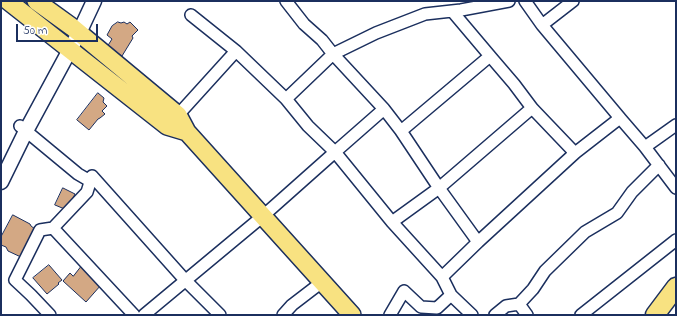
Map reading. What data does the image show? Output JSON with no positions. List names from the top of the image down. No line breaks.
{"scale_bar":"50 m"}
